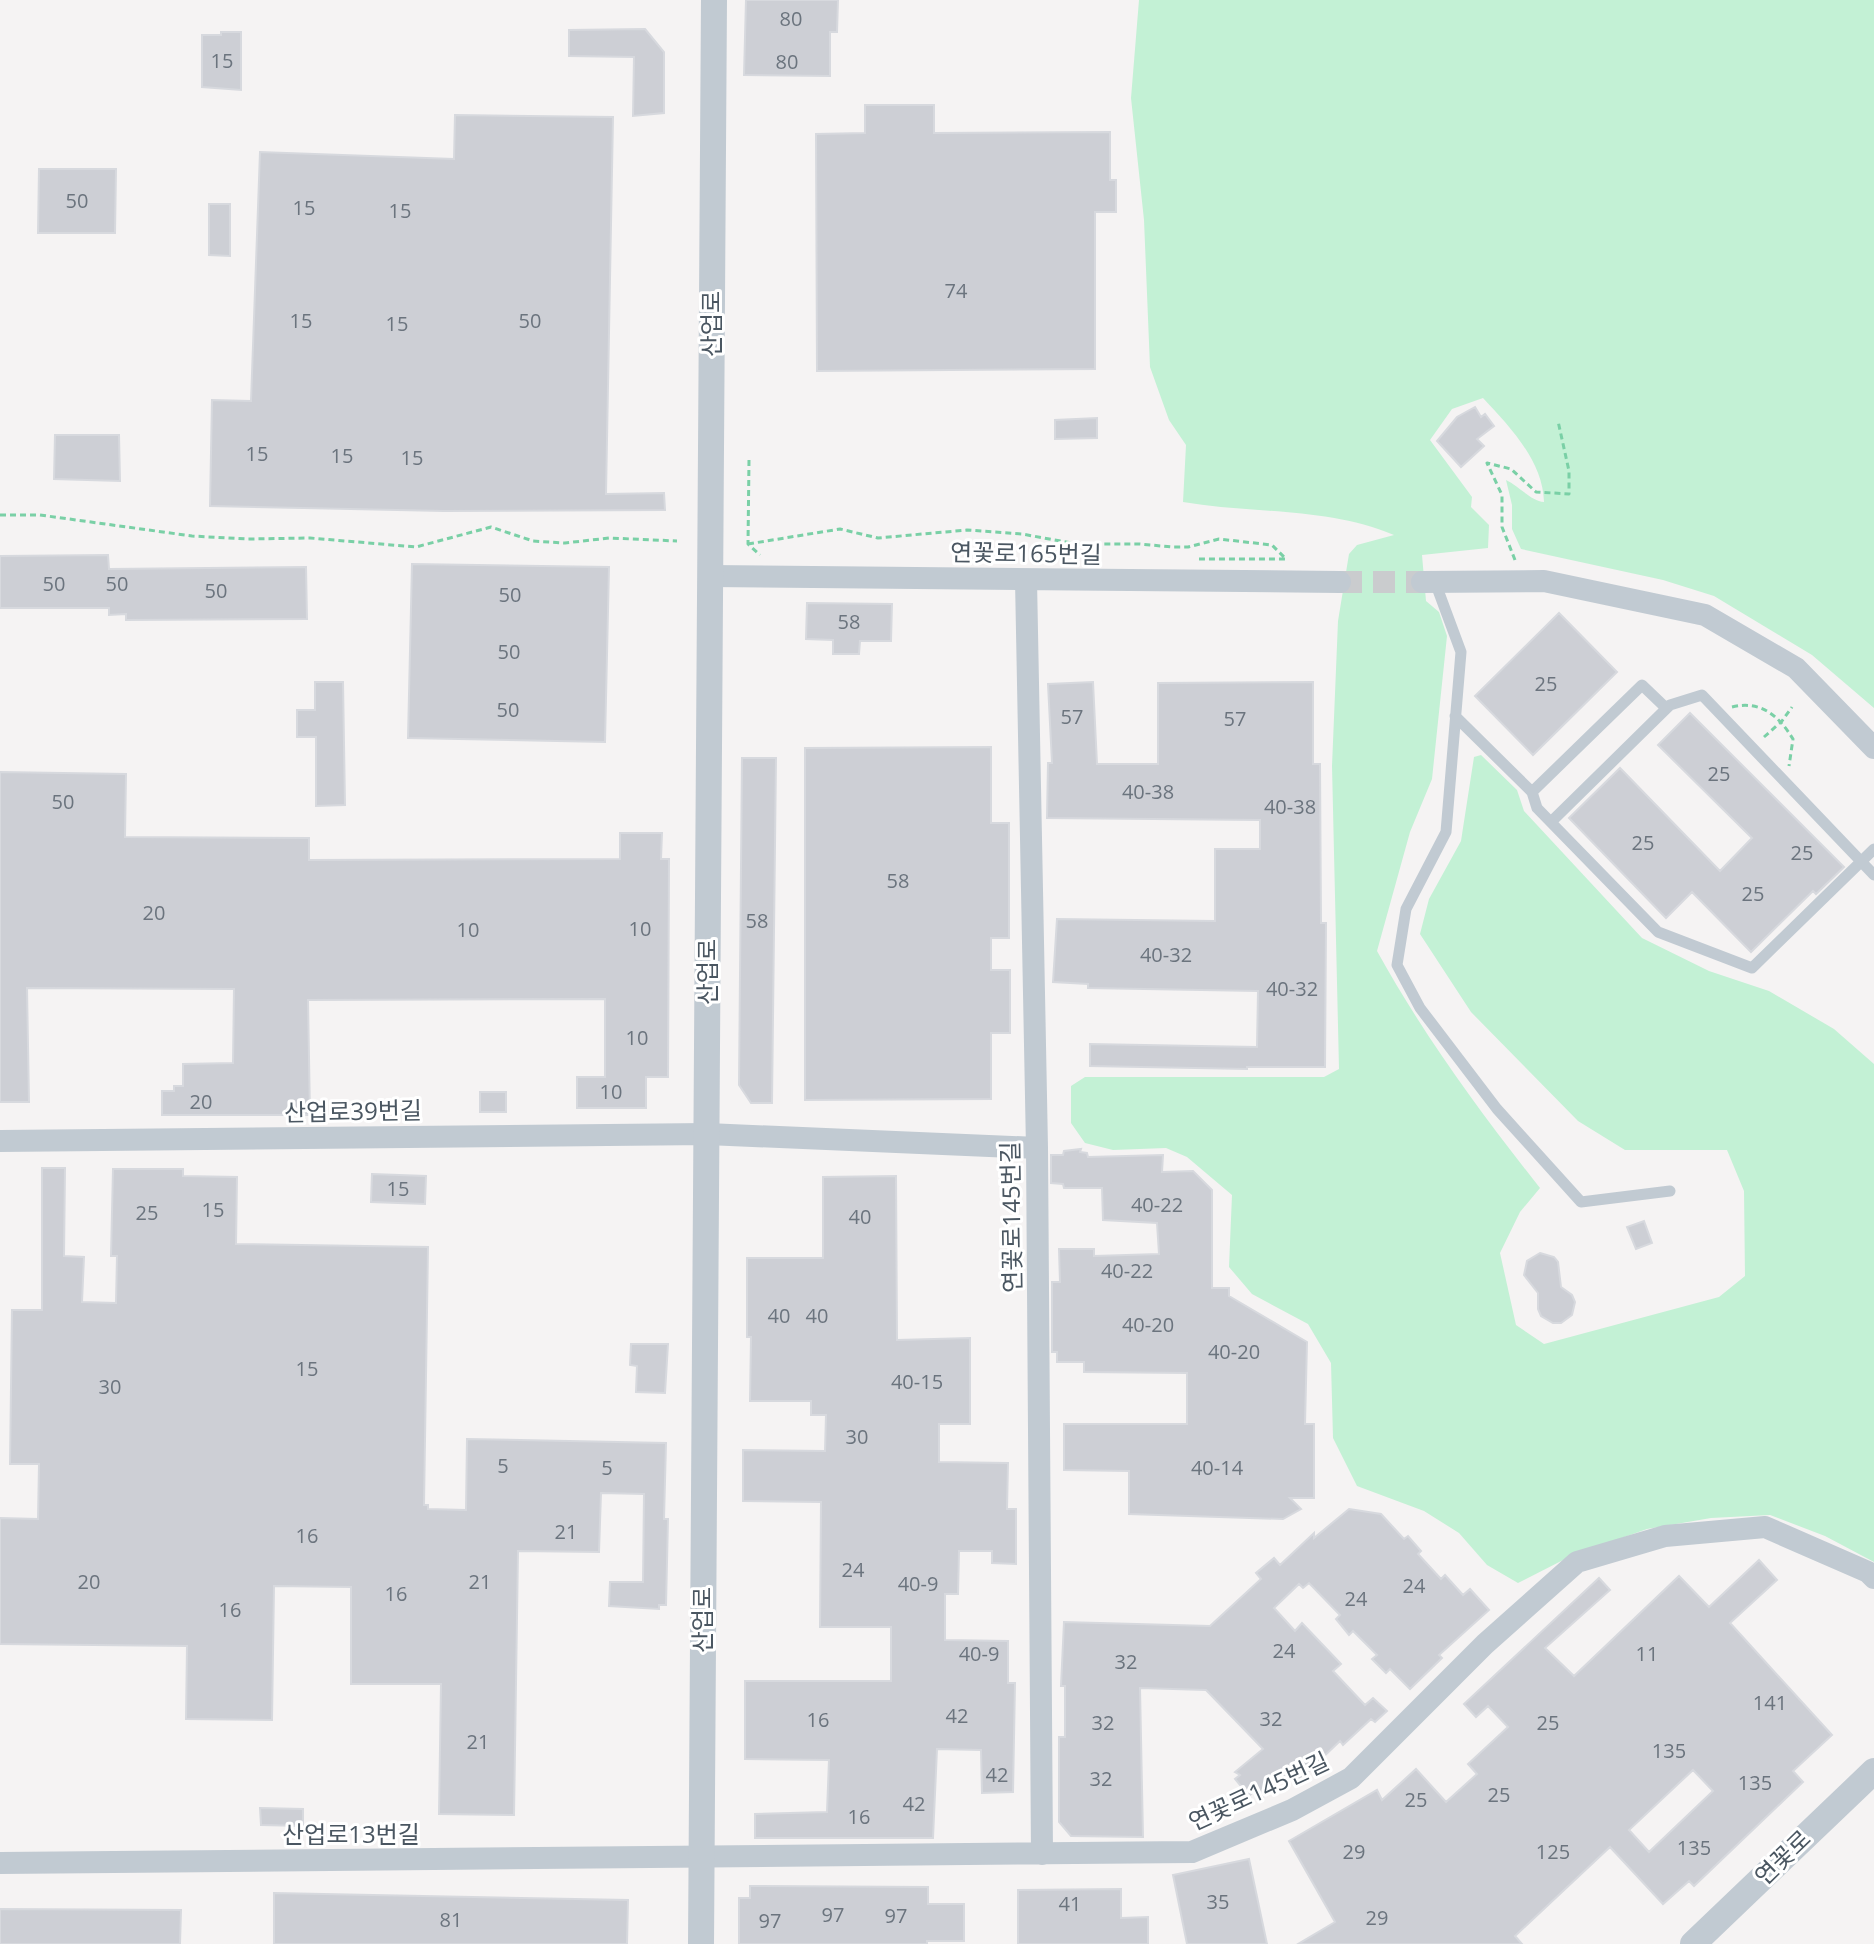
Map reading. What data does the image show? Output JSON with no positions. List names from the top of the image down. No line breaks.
{"streets":{"street":["산업로","연꽃로165번길","산업로39번길","연꽃로145번길","산업로13번길","연꽃로"]},"crossings":[["산업로","연꽃로165번길"],["산업로","산업로39번길"],["산업로","연꽃로145번길"],["산업로","산업로13번길"],["연꽃로165번길","연꽃로145번길"],["산업로39번길","연꽃로145번길"],["연꽃로145번길","산업로13번길"]],"house_numbers":["80","15","80","50","15","15","74","15","50","15","15","15","15","50","50","50","50","58","50","25","50","57","57","25","40-38","50","40-38","25","25","58","25","20","58","10","10","40-32","40-32","10","10","20","15","40-22","15","25","40","40-22","40","40","40-20","40-20","15","40-15","30","30","5","5","40-14","21","16","24","20","21","40-9","24","16","24","16","24","40-9","11","32","141","42","32","16","32","25","21","135","42","32","135","25","25","42","16","135","29","125","35","41","97","97","29","81","97"]}
